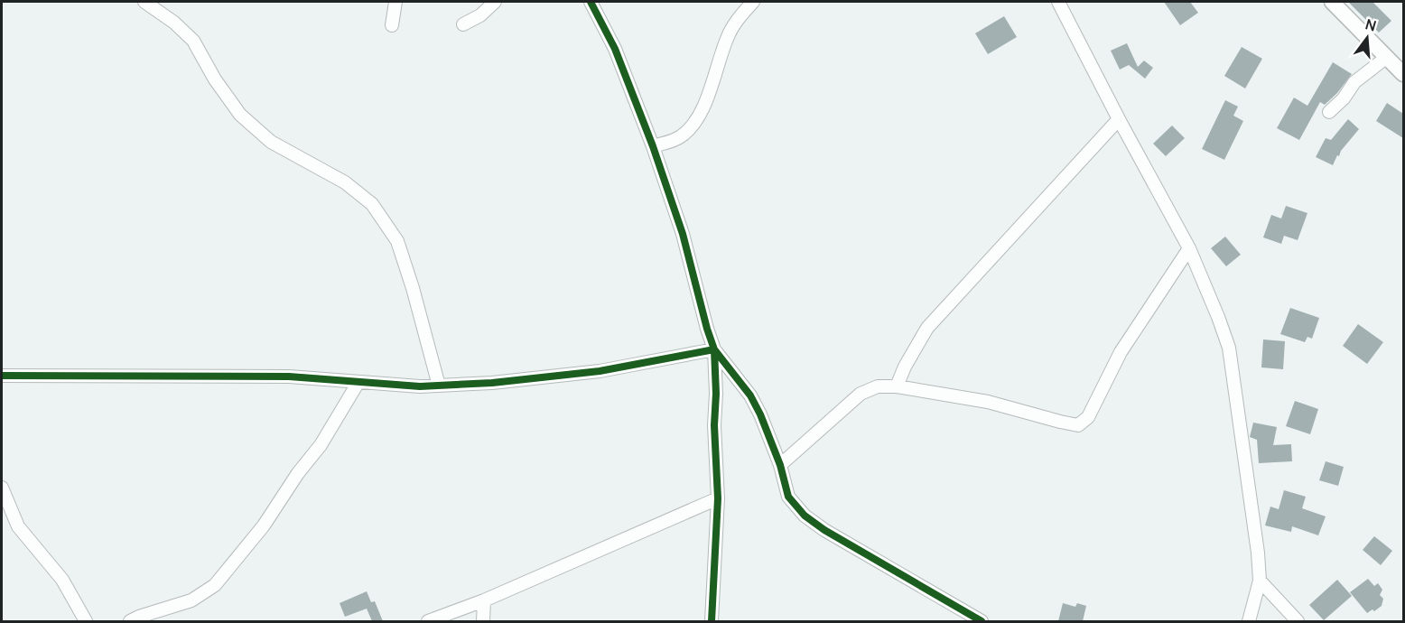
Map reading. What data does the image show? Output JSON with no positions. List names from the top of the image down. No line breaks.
{"north":"top"}
